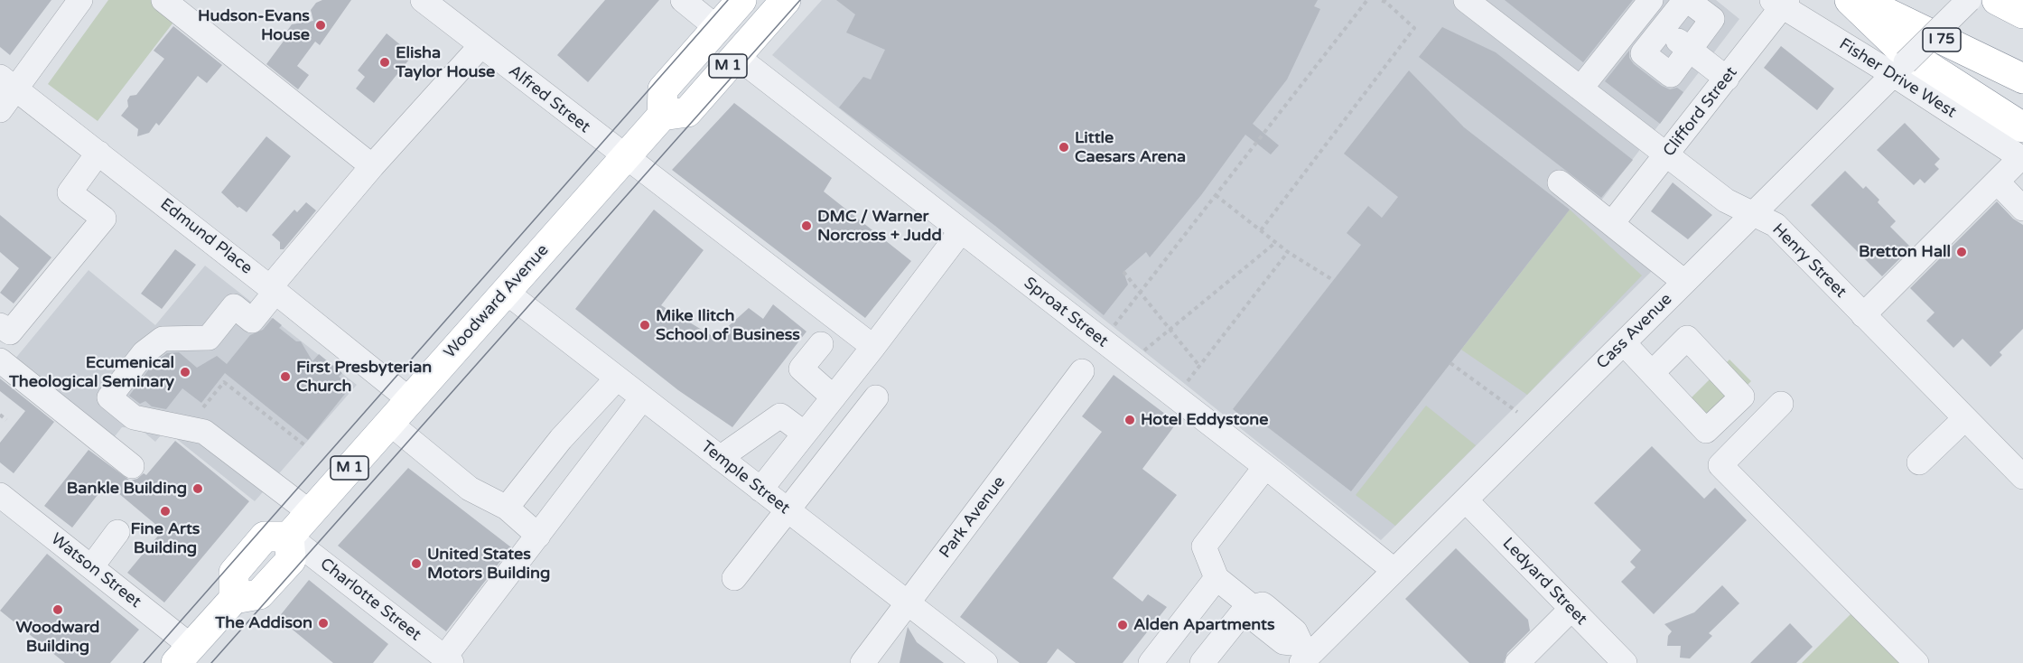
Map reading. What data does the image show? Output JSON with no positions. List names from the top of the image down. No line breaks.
{"streets":{"main road":["I 75","M 1","Woodward Avenue"],"street":["Fisher Drive West","Alfred Street","Clifford Street","Edmund Place","Henry Street","Sproat Street","Cass Avenue","Temple Street","Park Avenue","Watson Street","Ledyard Street","Charlotte Street"]},"crossings":[["M 1","Woodward Avenue"],["M 1","Sproat Street"],["Fisher Drive West","Clifford Street"],["Fisher Drive West","Cass Avenue"],["Alfred Street","Woodward Avenue"],["Clifford Street","Henry Street"],["Edmund Place","Woodward Avenue"],["Henry Street","Cass Avenue"],["Woodward Avenue","Temple Street"],["Woodward Avenue","Charlotte Street"],["Sproat Street","Cass Avenue"],["Cass Avenue","Ledyard Street"],["Temple Street","Park Avenue"]],"places":["Hudson-Evans House","Elisha Taylor House","Little Caesars Arena","DMC / Warner Norcross + Judd","Bretton Hall","Mike Ilitch School of Business","Ecumenical Theological Seminary","First Presbyterian Church","Hotel Eddystone","Bankle Building","Fine Arts Building","United States Motors Building","Woodward Building","The Addison","Alden Apartments"]}
